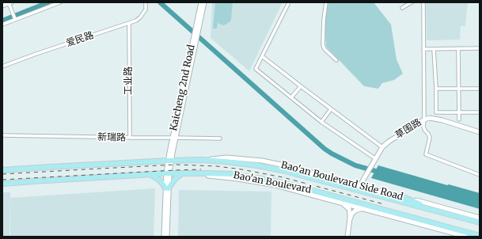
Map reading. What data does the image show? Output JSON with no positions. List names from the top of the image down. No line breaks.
{"streets":{"main road":["Kaicheng 2nd Road","草围路","Bao'an Boulevard Side Road","Bao'an Boulevard"],"street":["爱民路","工业路","新瑞路"]},"crossings":[["爱民路","工业路"],["工业路","新瑞路"],["Kaicheng 2nd Road","新瑞路"],["Kaicheng 2nd Road","Bao'an Boulevard"],["草围路","Bao'an Boulevard Side Road"],["Bao'an Boulevard Side Road","Bao'an Boulevard"]]}
